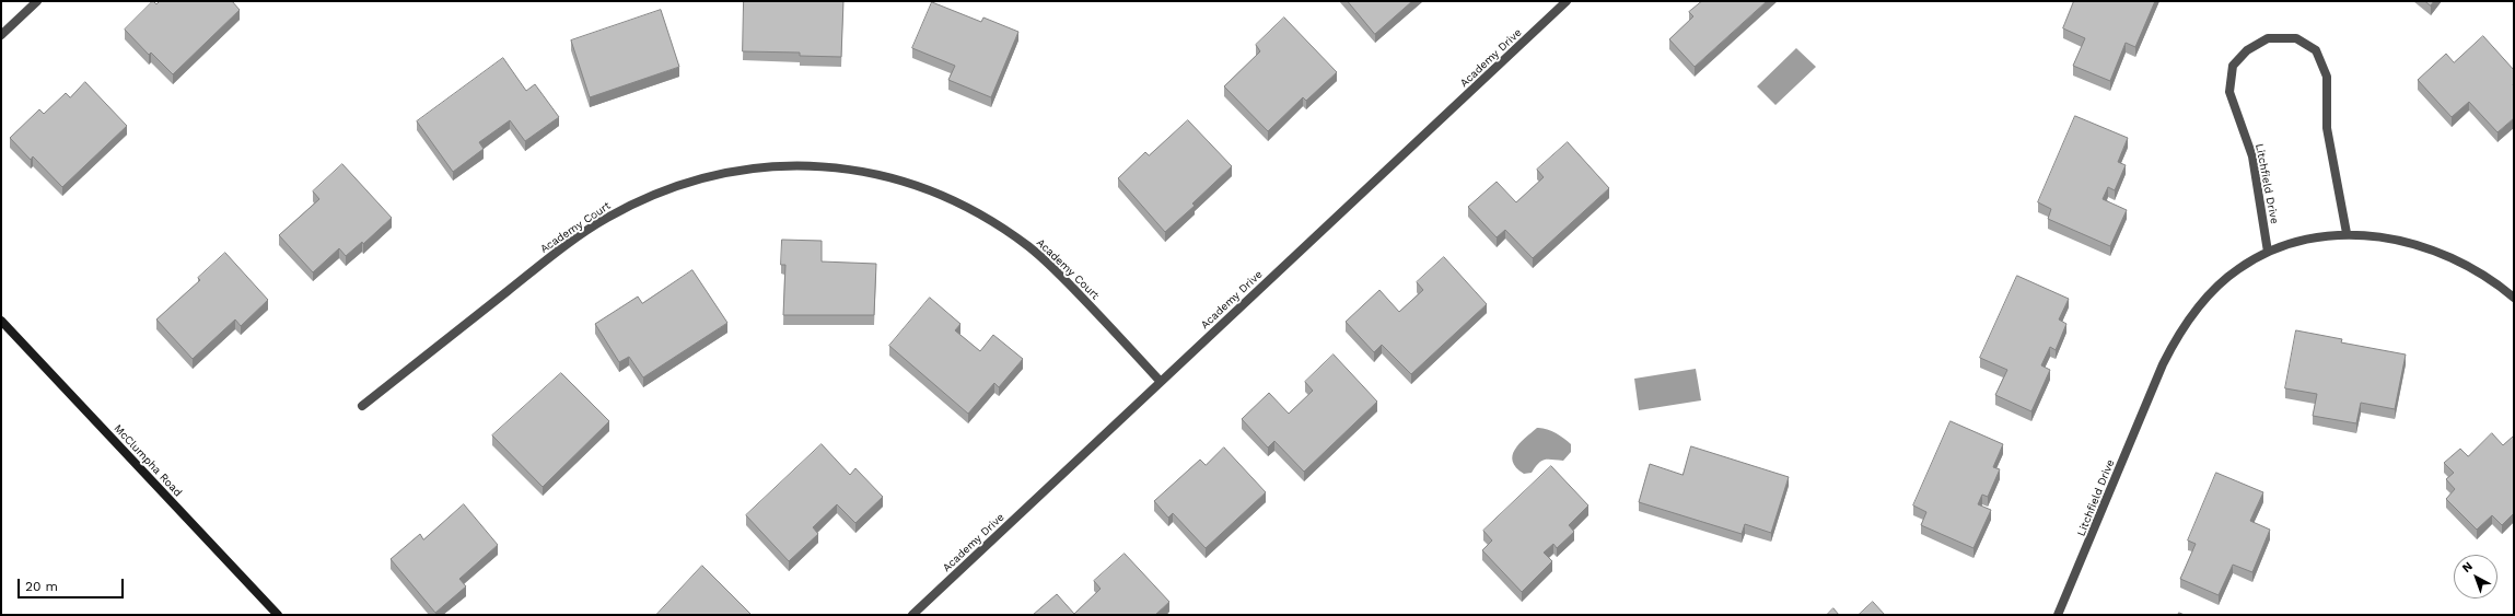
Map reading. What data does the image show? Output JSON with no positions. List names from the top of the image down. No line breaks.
{"streets":{"street":["Academy Drive","Litchfield Drive","Academy Court","McClumpha Road"]},"crossings":[["Academy Drive","Academy Court"]],"scale_bar":"20 m","north":"top left"}
